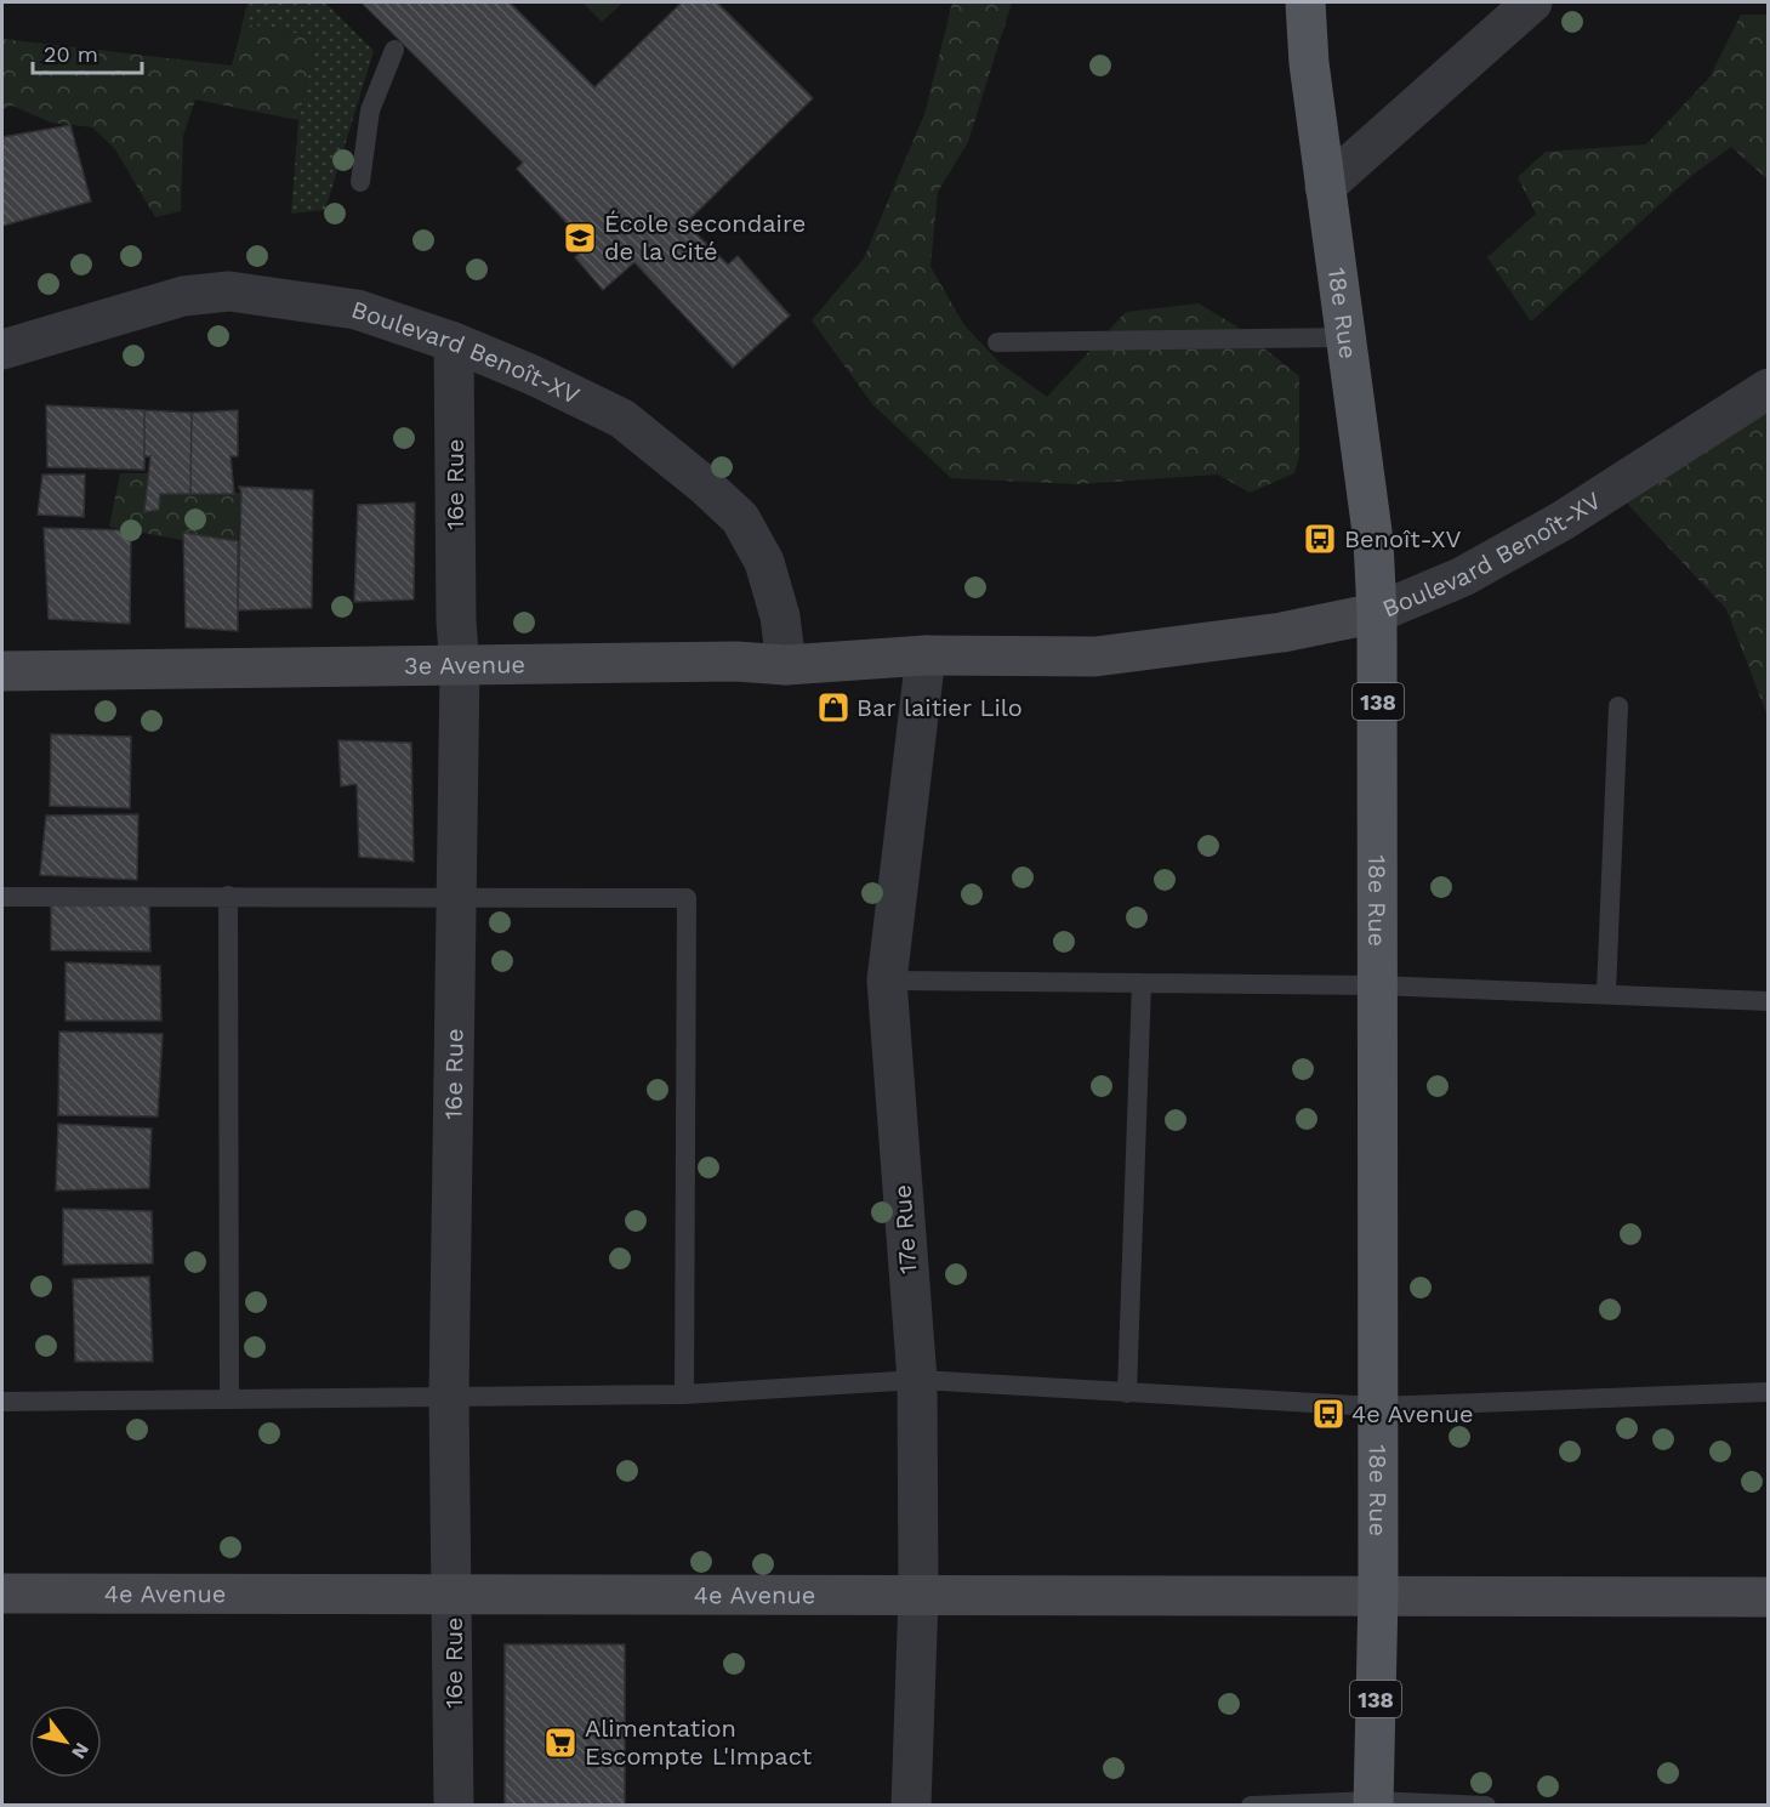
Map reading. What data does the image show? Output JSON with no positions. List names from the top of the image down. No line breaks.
{"streets":{"main road":["18e Rue","138"],"street":["Boulevard Benoît-XV","16e Rue","3e Avenue","17e Rue","4e Avenue"]},"crossings":[["18e Rue","Boulevard Benoît-XV"],["18e Rue","4e Avenue"],["Boulevard Benoît-XV","16e Rue"],["Boulevard Benoît-XV","3e Avenue"],["Boulevard Benoît-XV","17e Rue"],["16e Rue","3e Avenue"],["16e Rue","4e Avenue"],["3e Avenue","17e Rue"],["17e Rue","4e Avenue"]],"places":{"school or university":["École secondaire de la Cité"],"bus stop":["Benoît-XV","4e Avenue"],"shop":["Bar laitier Lilo"],"supermarket":["Alimentation Escompte L'Impact"]},"scale_bar":"20 m","north":"bottom right"}
